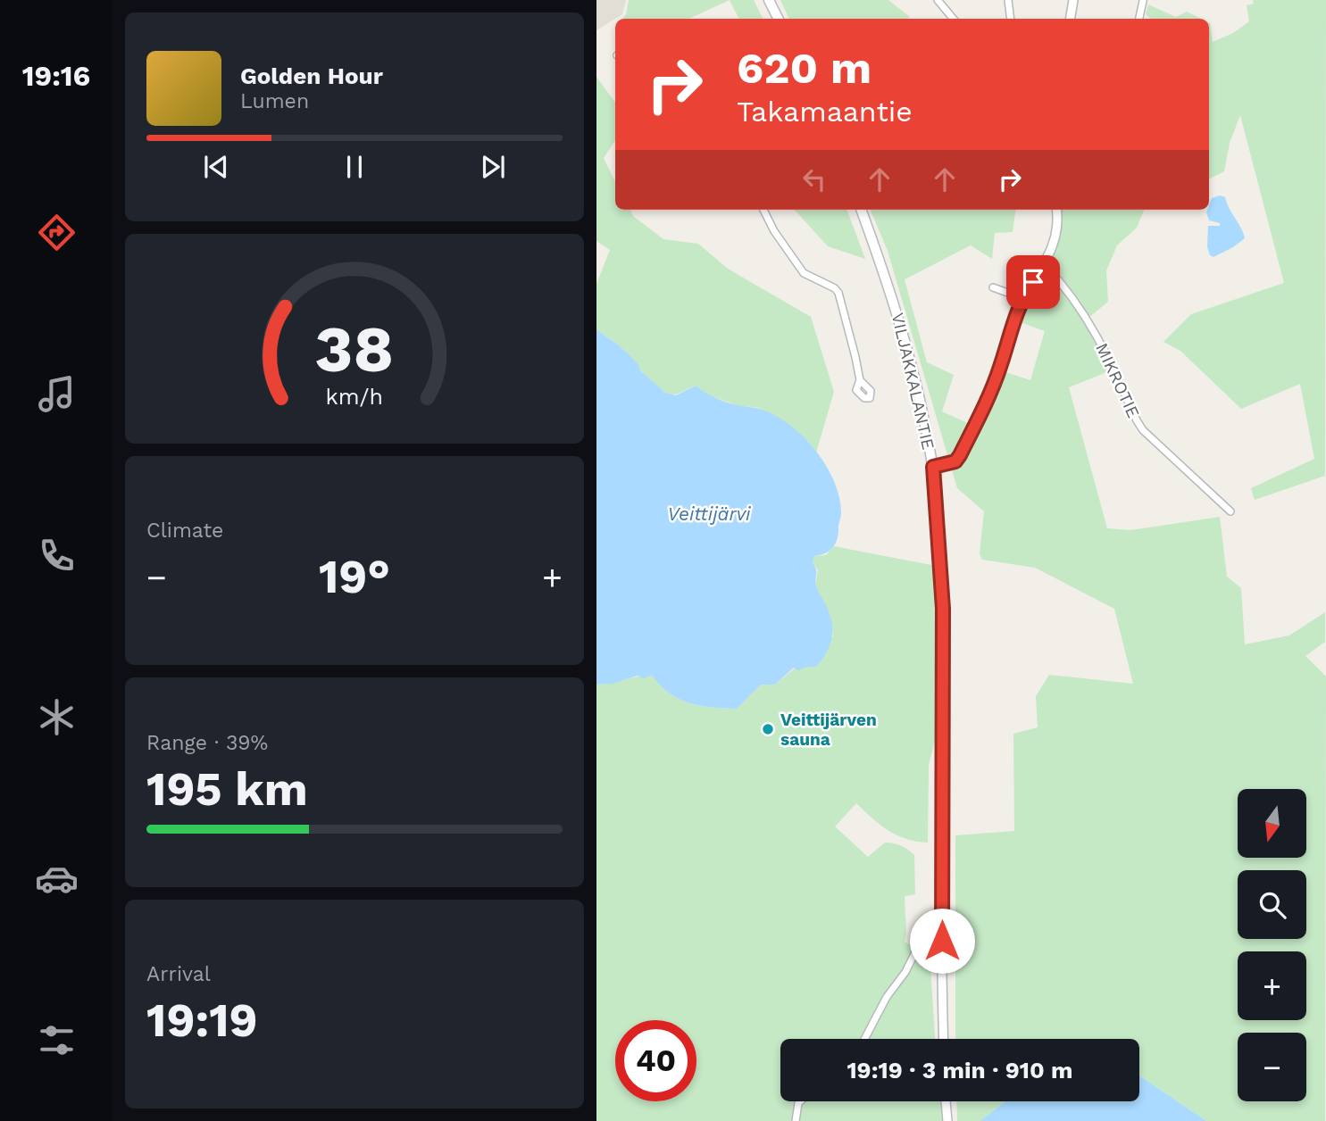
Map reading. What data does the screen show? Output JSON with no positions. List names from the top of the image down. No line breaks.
{"streets":{"main road":["VILJAKKALANTIE"],"street":["MIKROTIE"]},"water":["Veittijärvi"],"places":["Veittijärven sauna"],"north":"bottom","page":{"tabs":"19:16","turn":["620 m","Takamaantie"],"song":["Golden Hour","Lumen"],"tile":["Climate",["Range · 39%","195 km"],["Arrival","19:19"]],"heat":["−","19°","+"],"map_buttons":["+","−"],"limit":"40","trip":"19:19 · 3 min · 910 m","gauge":["38","km/h"]}}
